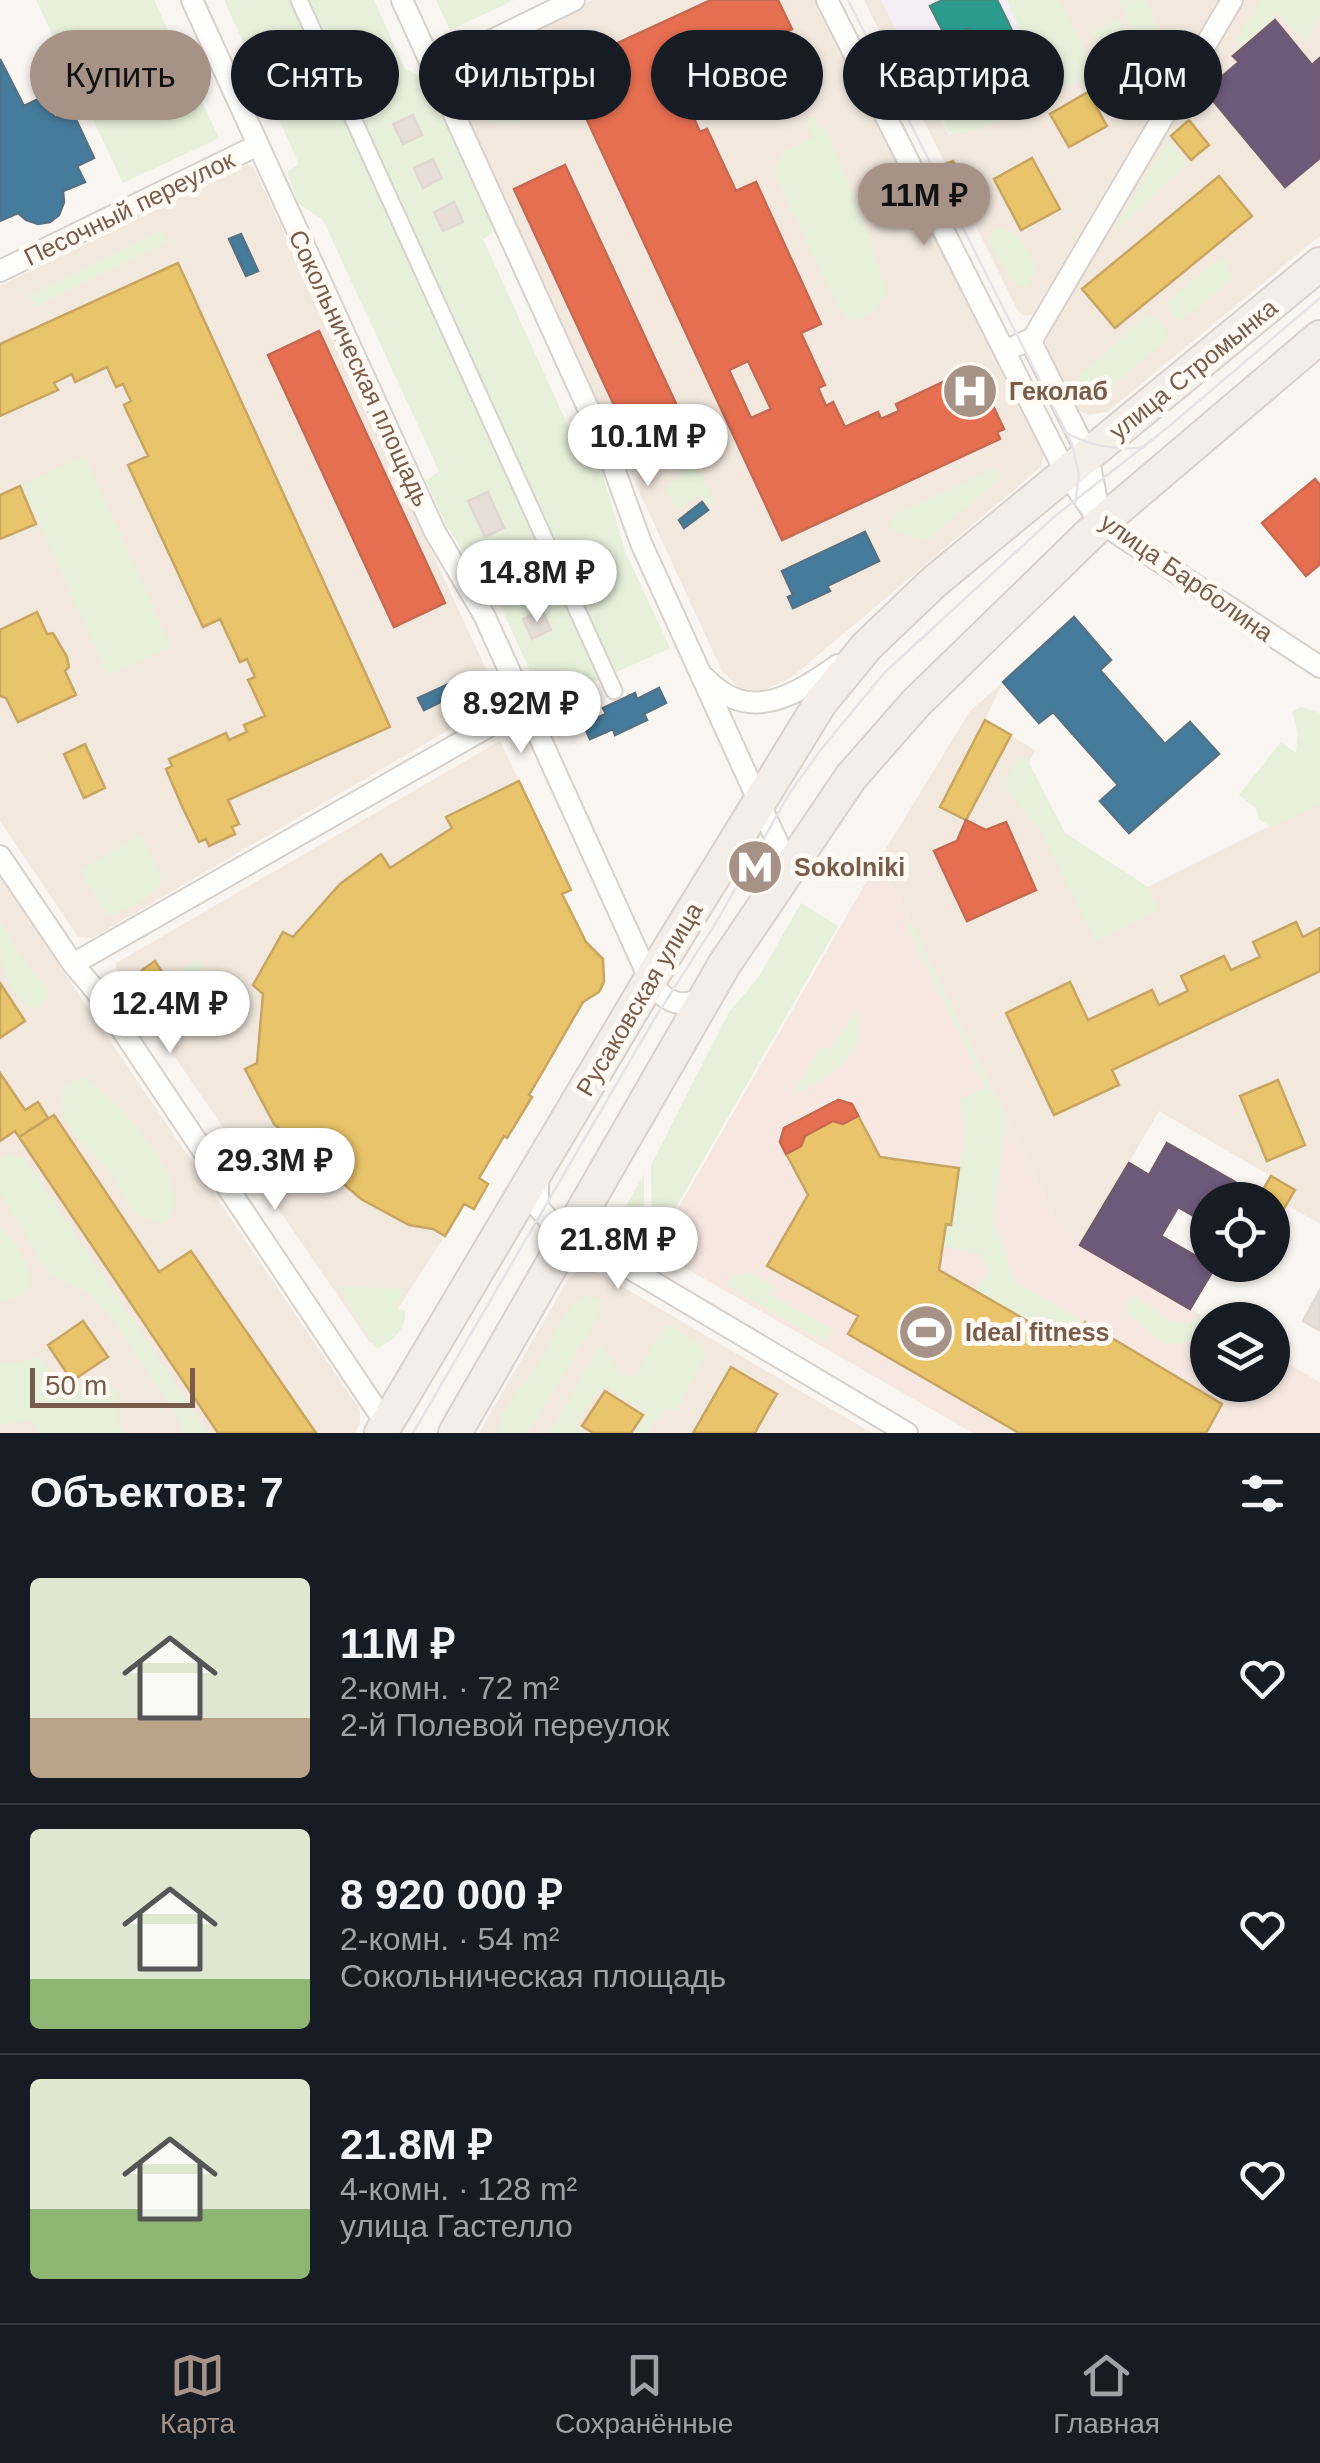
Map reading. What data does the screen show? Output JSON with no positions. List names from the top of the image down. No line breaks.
{"streets":{"main road":["улица Стромынка","Русаковская улица"],"street":["Песочный переулок","Сокольническая площадь","улица Барболина"]},"crossings":[["Песочный переулок","Сокольническая площадь"],["Сокольническая площадь","Русаковская улица"],["улица Стромынка","Русаковская улица"]],"places":{"hospital":["Геколаб"],"metro station":["Sokolniki"],"sports":["Ideal fitness"]},"scale_bar":"50 m","page":{"chip":["Купить","Снять","Фильтры","Новое","Квартира","Дом"],"price":["11M ₽","10.1M ₽","14.8M ₽","8.92M ₽","12.4M ₽","29.3M ₽","21.8M ₽"],"scale":"50 m","heading":"Объектов: 7","list":[{"name":"11M ₽","note":"2-комн. · 72 m² · 2-й Полевой переулок"},{"name":"8 920 000 ₽","note":"2-комн. · 54 m² · Сокольническая площадь"},{"name":"21.8M ₽","note":"4-комн. · 128 m² · улица Гастелло"}],"tabs":["Карта","Сохранённые","Главная"]}}
